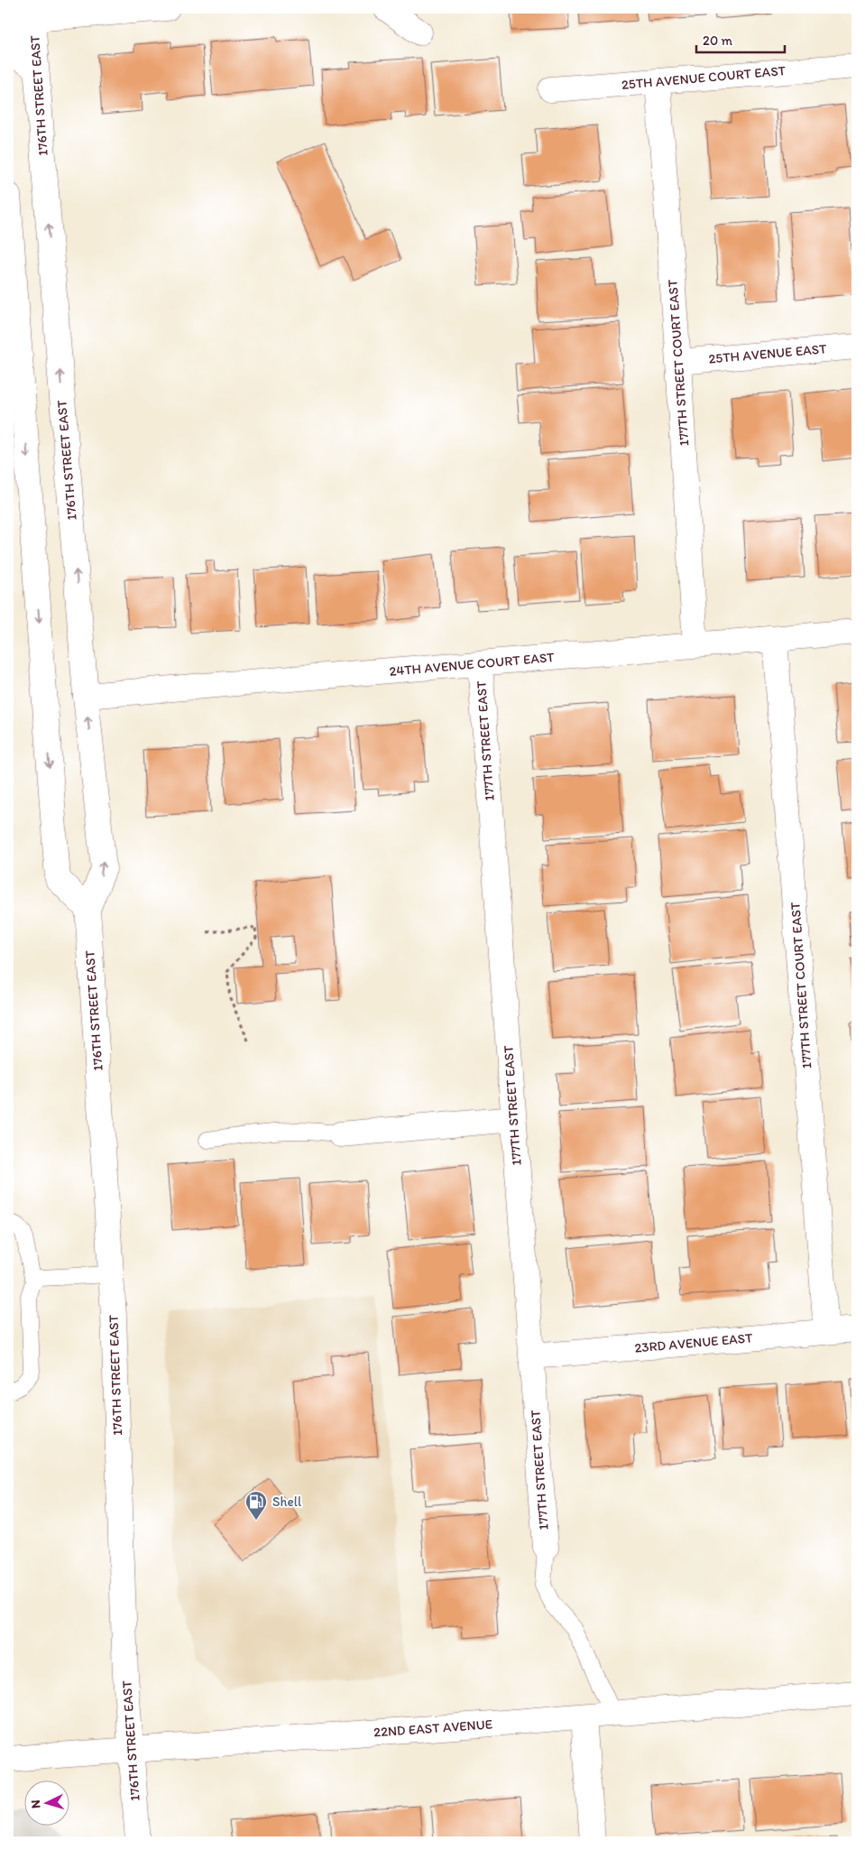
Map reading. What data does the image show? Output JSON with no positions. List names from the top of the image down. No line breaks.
{"streets":{"street":["25TH AVENUE COURT EAST","176TH STREET EAST","25TH AVENUE EAST","177TH STREET COURT EAST","24TH AVENUE COURT EAST","177TH STREET EAST","23RD AVENUE EAST","22ND EAST AVENUE"]},"crossings":[["25TH AVENUE COURT EAST","177TH STREET COURT EAST"],["176TH STREET EAST","24TH AVENUE COURT EAST"],["176TH STREET EAST","22ND EAST AVENUE"],["25TH AVENUE EAST","177TH STREET COURT EAST"],["177TH STREET COURT EAST","24TH AVENUE COURT EAST"],["177TH STREET COURT EAST","23RD AVENUE EAST"],["24TH AVENUE COURT EAST","177TH STREET EAST"],["177TH STREET EAST","23RD AVENUE EAST"]],"places":{"fuel station":["Shell"]},"scale_bar":"20 m","north":"left"}
